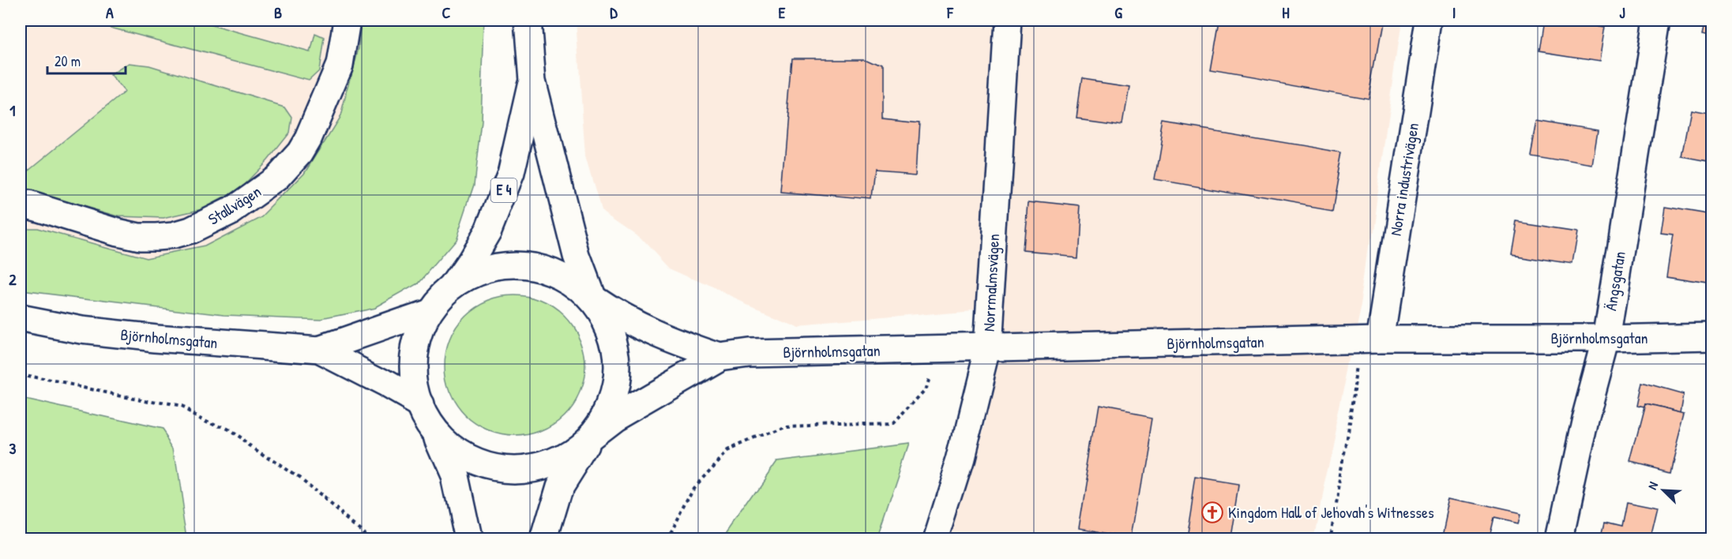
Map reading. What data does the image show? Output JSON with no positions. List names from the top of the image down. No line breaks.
{"streets":{"main road":["Norra industrivägen","E 4","Stallvägen","Ängsgatan","Norrmalmsvägen","Björnholmsgatan"]},"crossings":[["Norra industrivägen","Björnholmsgatan"],["E 4","Björnholmsgatan"],["Ängsgatan","Björnholmsgatan"],["Norrmalmsvägen","Björnholmsgatan"]],"places":{"church":["Kingdom Hall of Jehovah's Witnesses"]},"scale_bar":"20 m","north":"top left","grid":{"columns":["A","B","C","D","E","F","G","H","I","J"],"rows":["1","2","3"]}}
